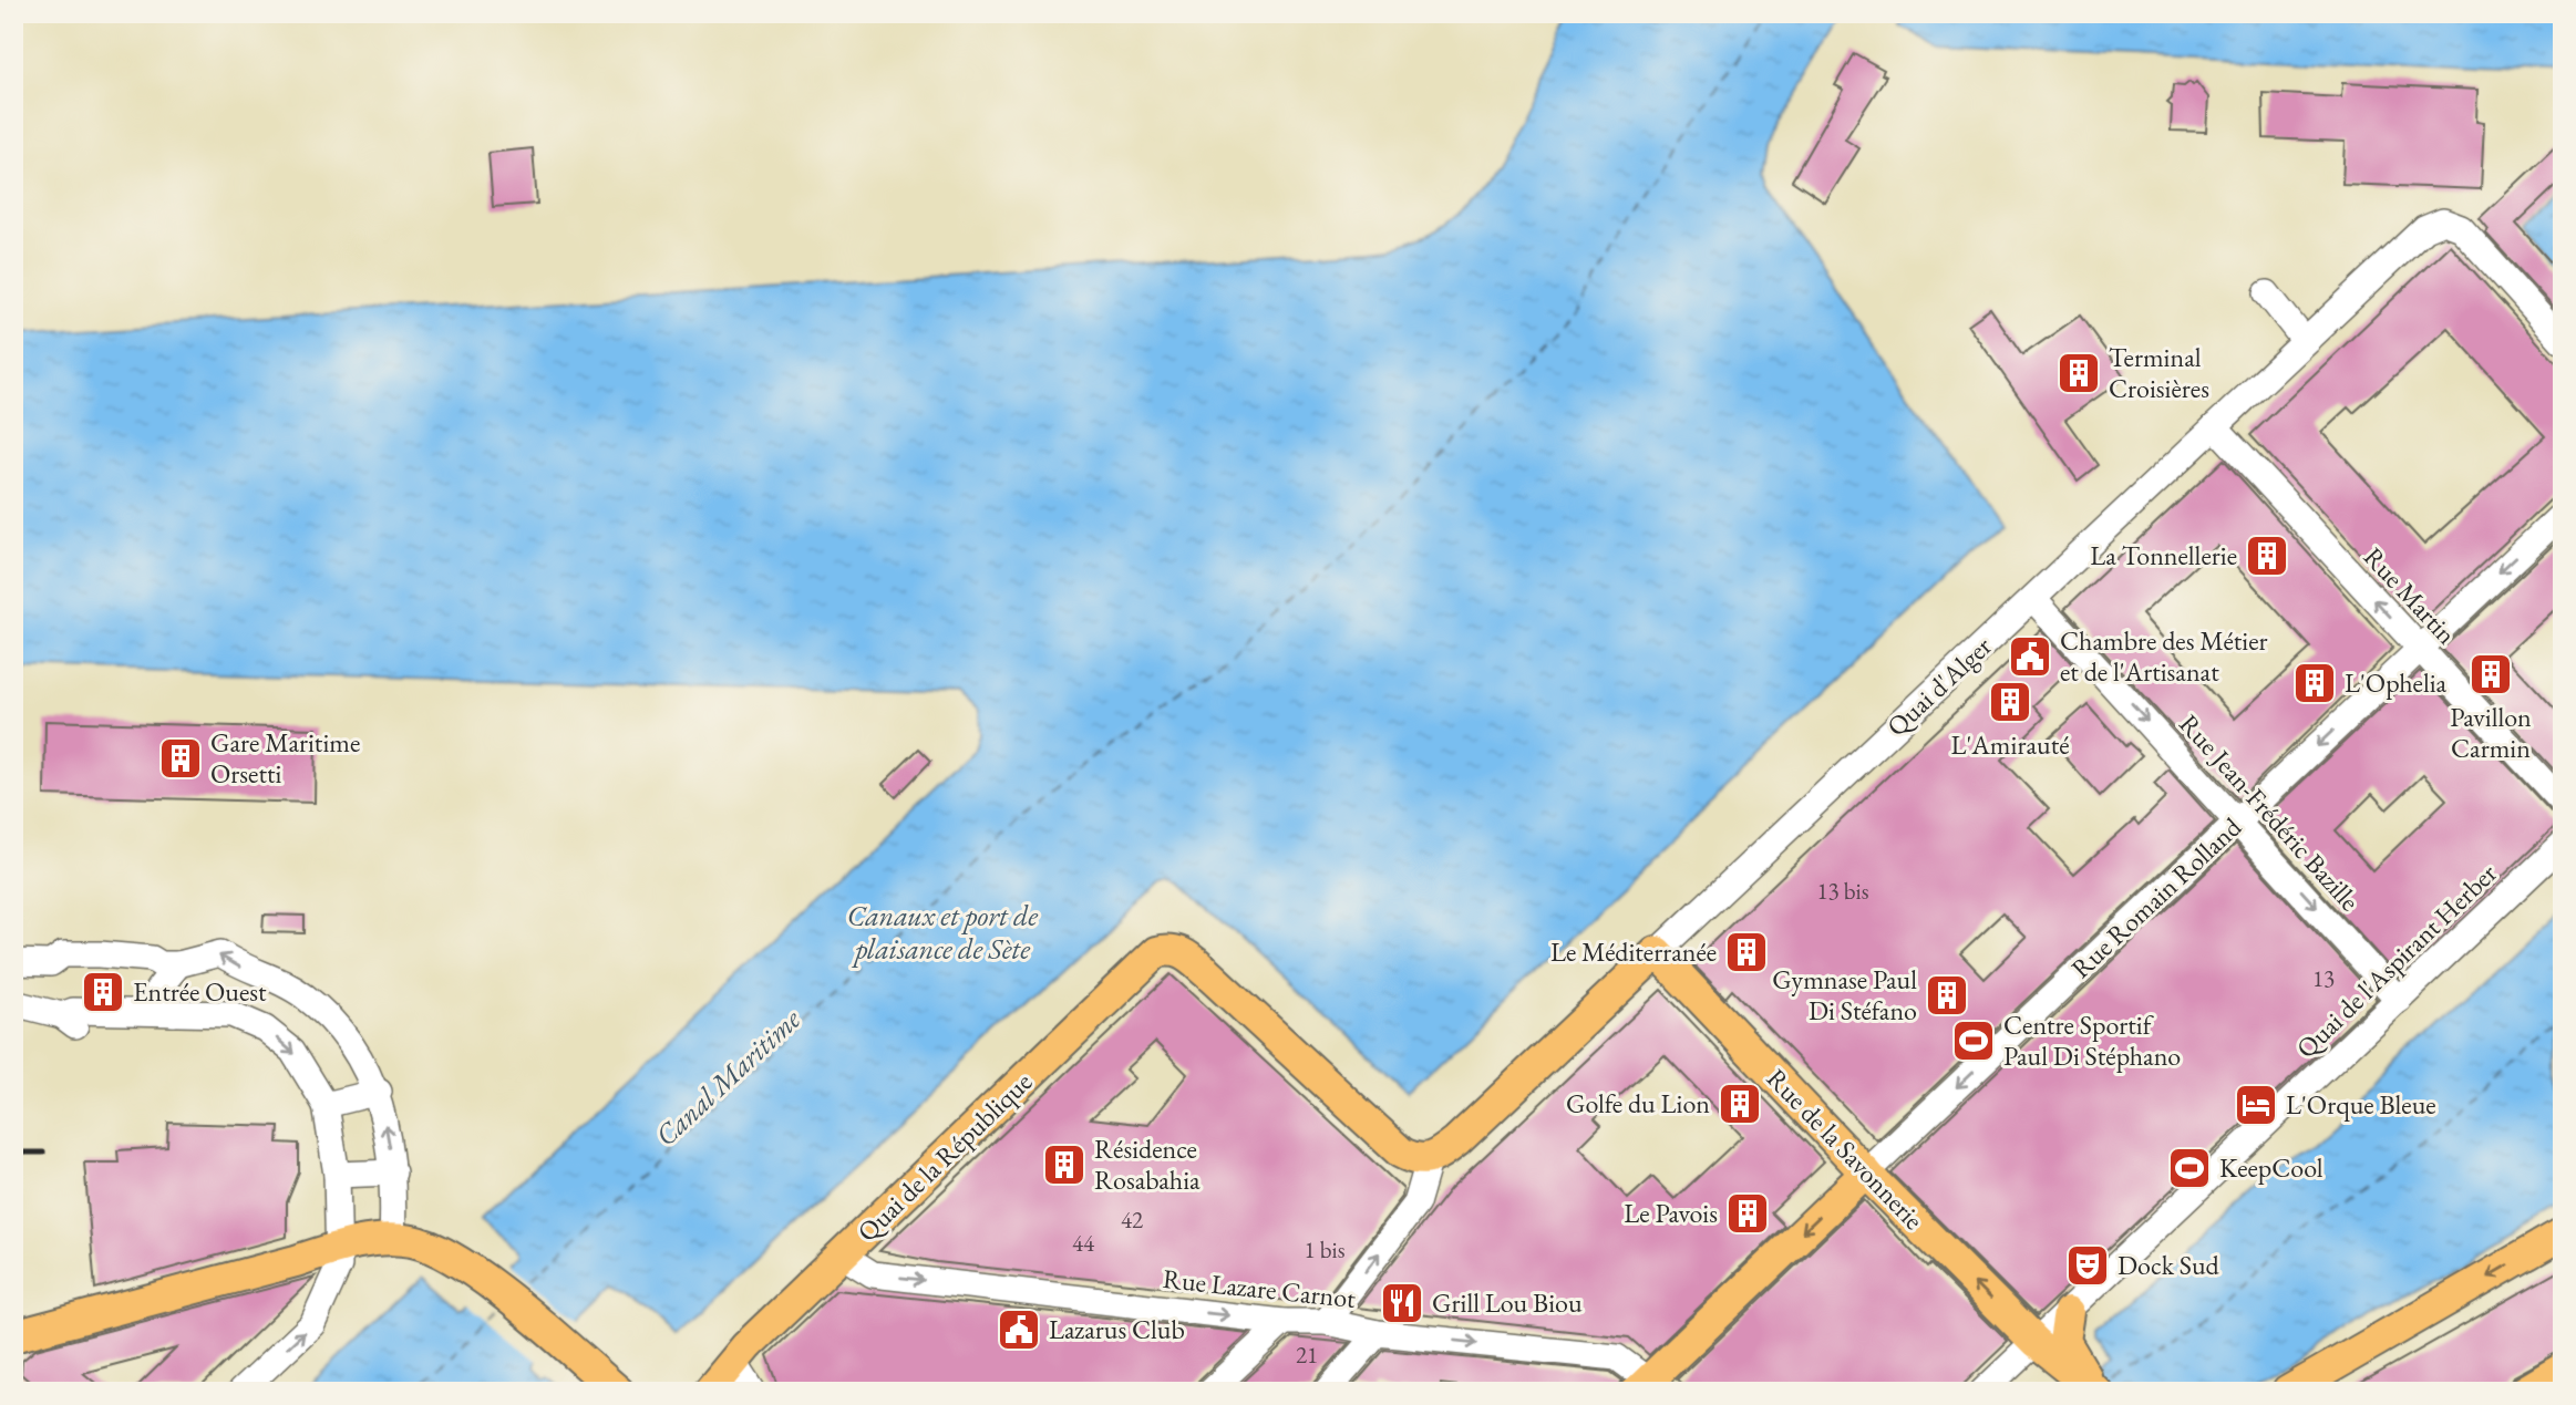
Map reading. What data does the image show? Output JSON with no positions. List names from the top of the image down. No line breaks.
{"streets":{"main road":["Quai d'Alger","Rue Romain Rolland","Rue de la Savonnerie","Quai de la République"],"street":["Rue Martin","Rue Jean-Frédéric Bazille","Quai de l'Aspirant Herber","Rue Lazare Carnot"]},"crossings":[["Rue Martin","Quai d'Alger"],["Rue Martin","Rue Romain Rolland"],["Quai d'Alger","Rue Jean-Frédéric Bazille"],["Quai d'Alger","Rue de la Savonnerie"],["Quai d'Alger","Quai de la République"],["Rue Jean-Frédéric Bazille","Rue Romain Rolland"],["Rue Jean-Frédéric Bazille","Quai de l'Aspirant Herber"],["Rue Romain Rolland","Rue de la Savonnerie"],["Rue Romain Rolland","Rue Lazare Carnot"],["Quai de l'Aspirant Herber","Rue de la Savonnerie"],["Quai de la République","Rue Lazare Carnot"]],"one_way":["Rue Martin","Rue Jean-Frédéric Bazille","Rue Romain Rolland","Rue de la Savonnerie","Rue Lazare Carnot"],"water":["Canaux et port de plaisance de Sète","Canal Maritime"],"places":{"building":["Terminal Croisières","La Tonnellerie","Pavillon Carmin","L'Ophelia","L'Amirauté","Gare Maritime Orsetti","Le Méditerranée","Entrée Ouest","Gymnase Paul Di Stéfano","Golfe du Lion","Résidence Rosabahia","Le Pavois"],"public building":["Chambre des Métier et de l'Artisanat","Lazarus Club"],"sports":["Centre Sportif Paul Di Stéphano","KeepCool"],"hotel":["L'Orque Bleue"],"theatre":["Dock Sud"],"restaurant":["Grill Lou Biou"]},"house_numbers":["13 bis","13","42","44","1 bis","21"]}
